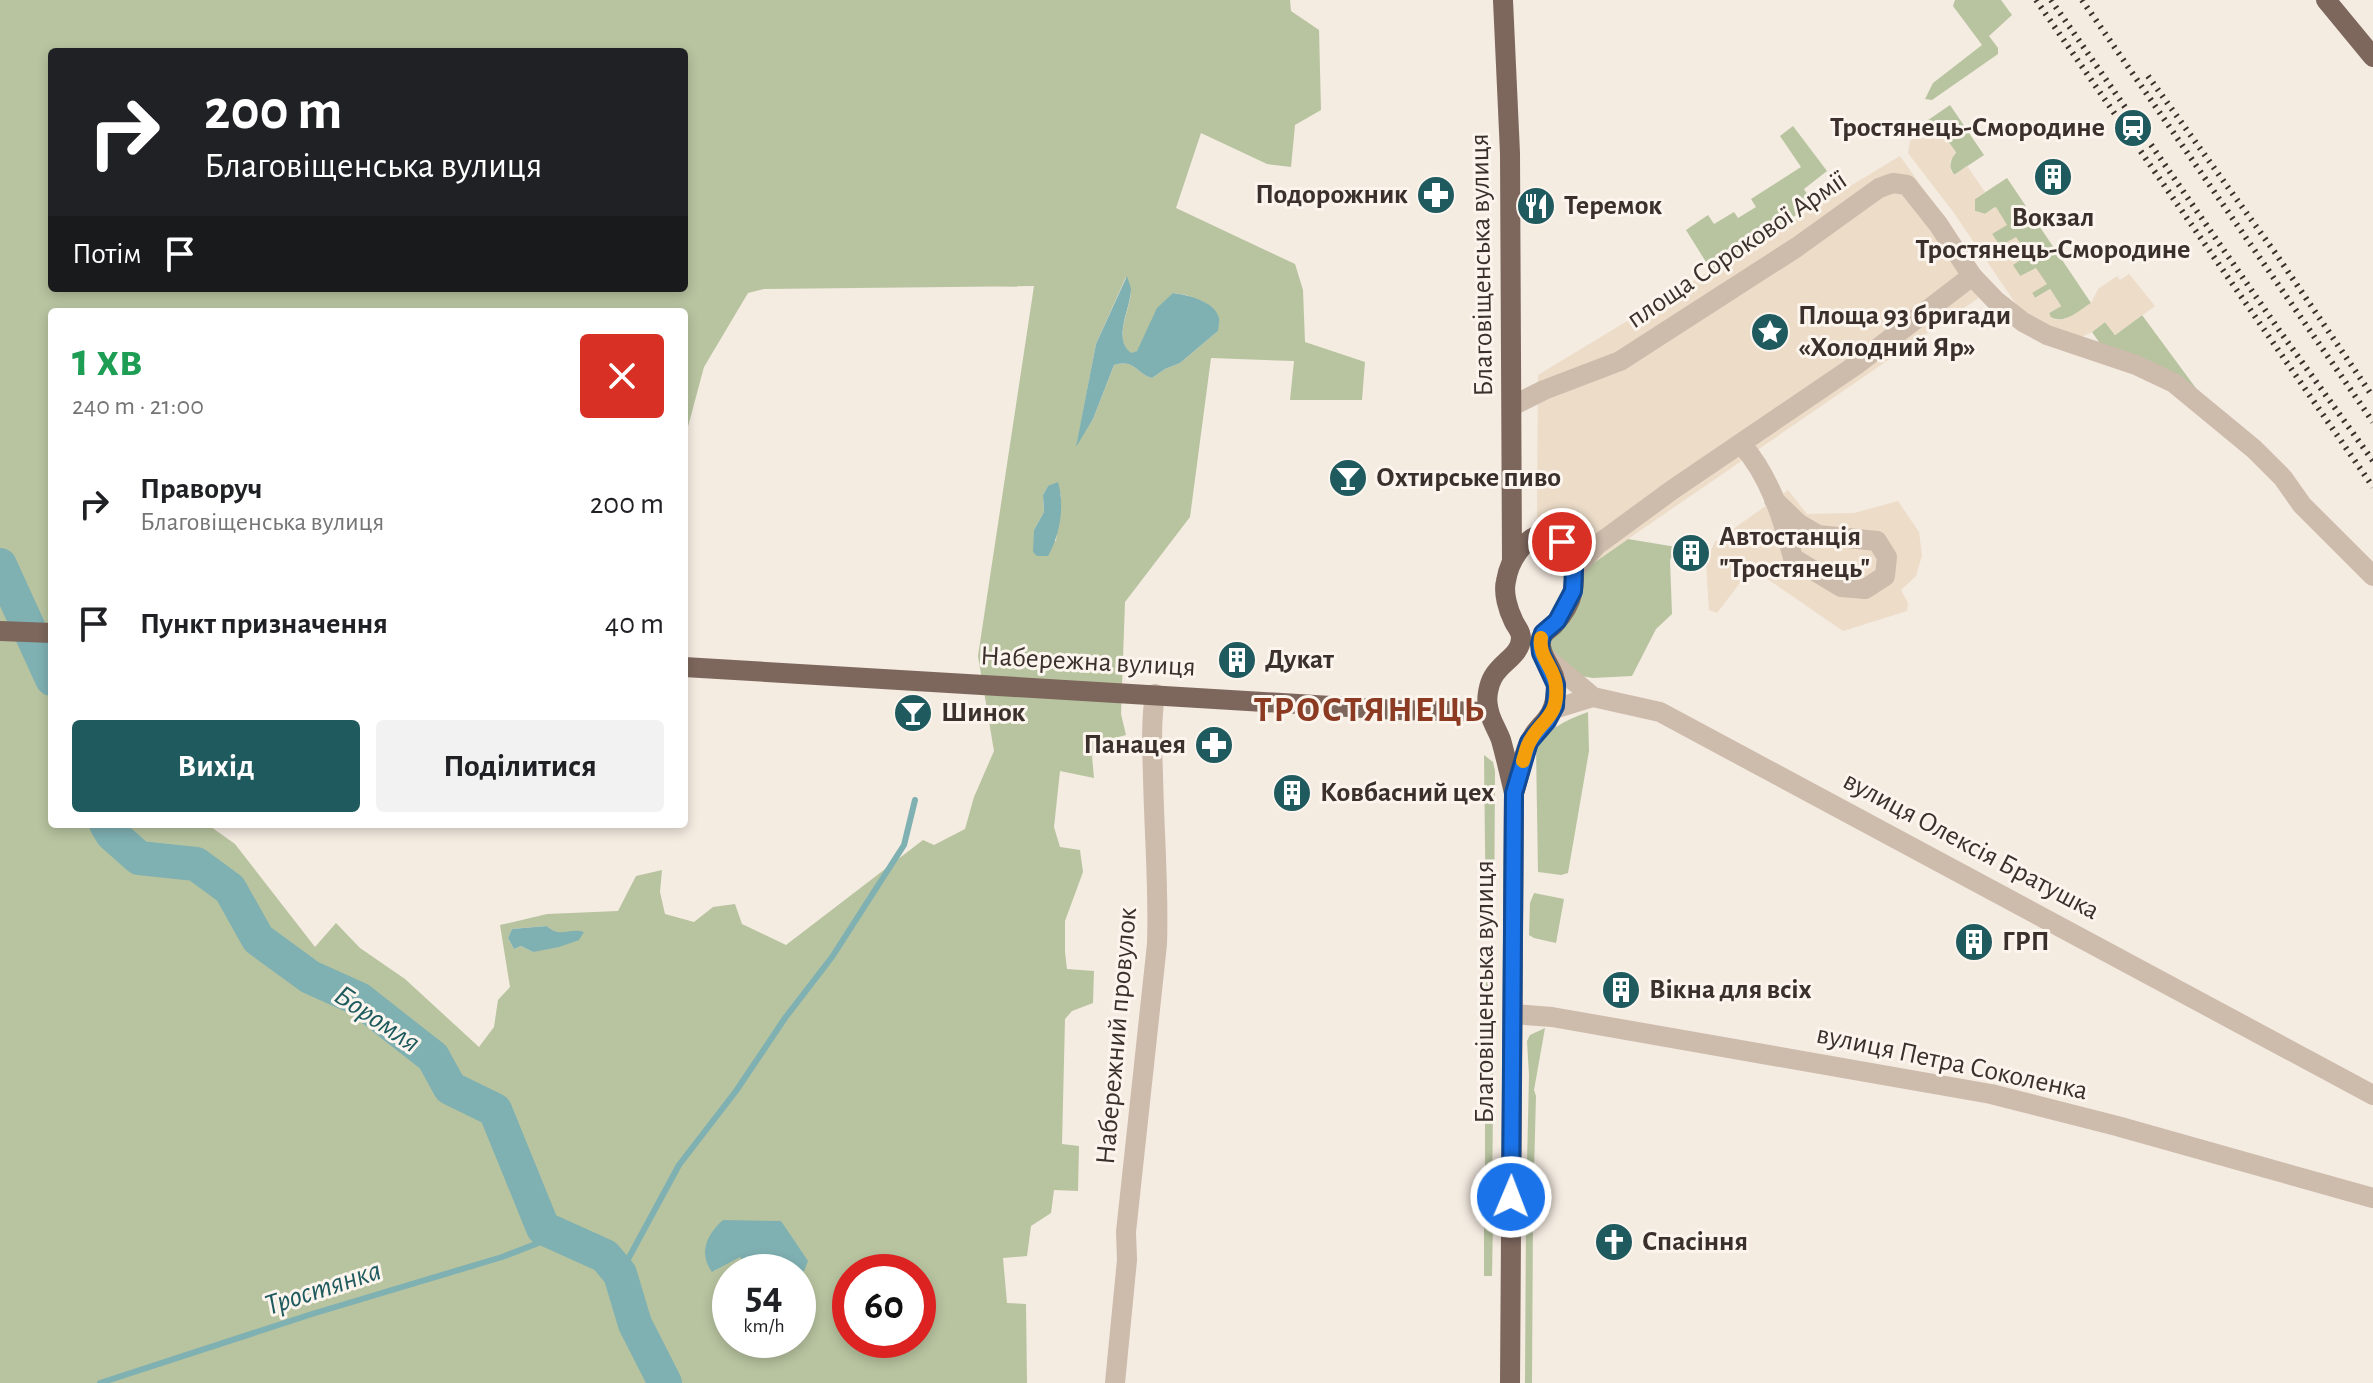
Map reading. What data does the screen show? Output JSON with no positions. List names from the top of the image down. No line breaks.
{"streets":{"main road":["Благовіщенська вулиця","Набережна вулиця"],"street":["площа Сорокової Армії","вулиця Олексія Братушка","Набережний провулок","вулиця Петра Соколенка"]},"crossings":[["площа Сорокової Армії","Благовіщенська вулиця"],["Благовіщенська вулиця","Набережна вулиця"],["Благовіщенська вулиця","вулиця Петра Соколенка"],["Набережна вулиця","Набережний провулок"]],"districts":["ТРОСТЯНЕЦЬ"],"water":["Боромля","Тростянка"],"places":{"station":["Тростянець-Смородине"],"building":["Вокзал Тростянець-Смородине","Автостанція \"Тростянець\"","Дукат","Ковбасний цех","ГРП","Вікна для всіх"],"pharmacy":["Подорожник","Панацея"],"restaurant":["Теремок"],"place":["Площа 93 бригади «Холодний Яр»"],"bar":["Охтирське пиво","Шинок"],"church":["Спасіння"]},"page":{"turn":["200 m","Благовіщенська вулиця"],"then":"Потім","heading":["1 хв","240 m · 21:00"],"list":[{"name":"Праворуч","note":"Благовіщенська вулиця","value":"200 m"},{"name":"Пункт призначення","value":"40 m"}],"buttons":["Вихід","Поділитися"],"speed":"54 km/h","limit":"60"}}
